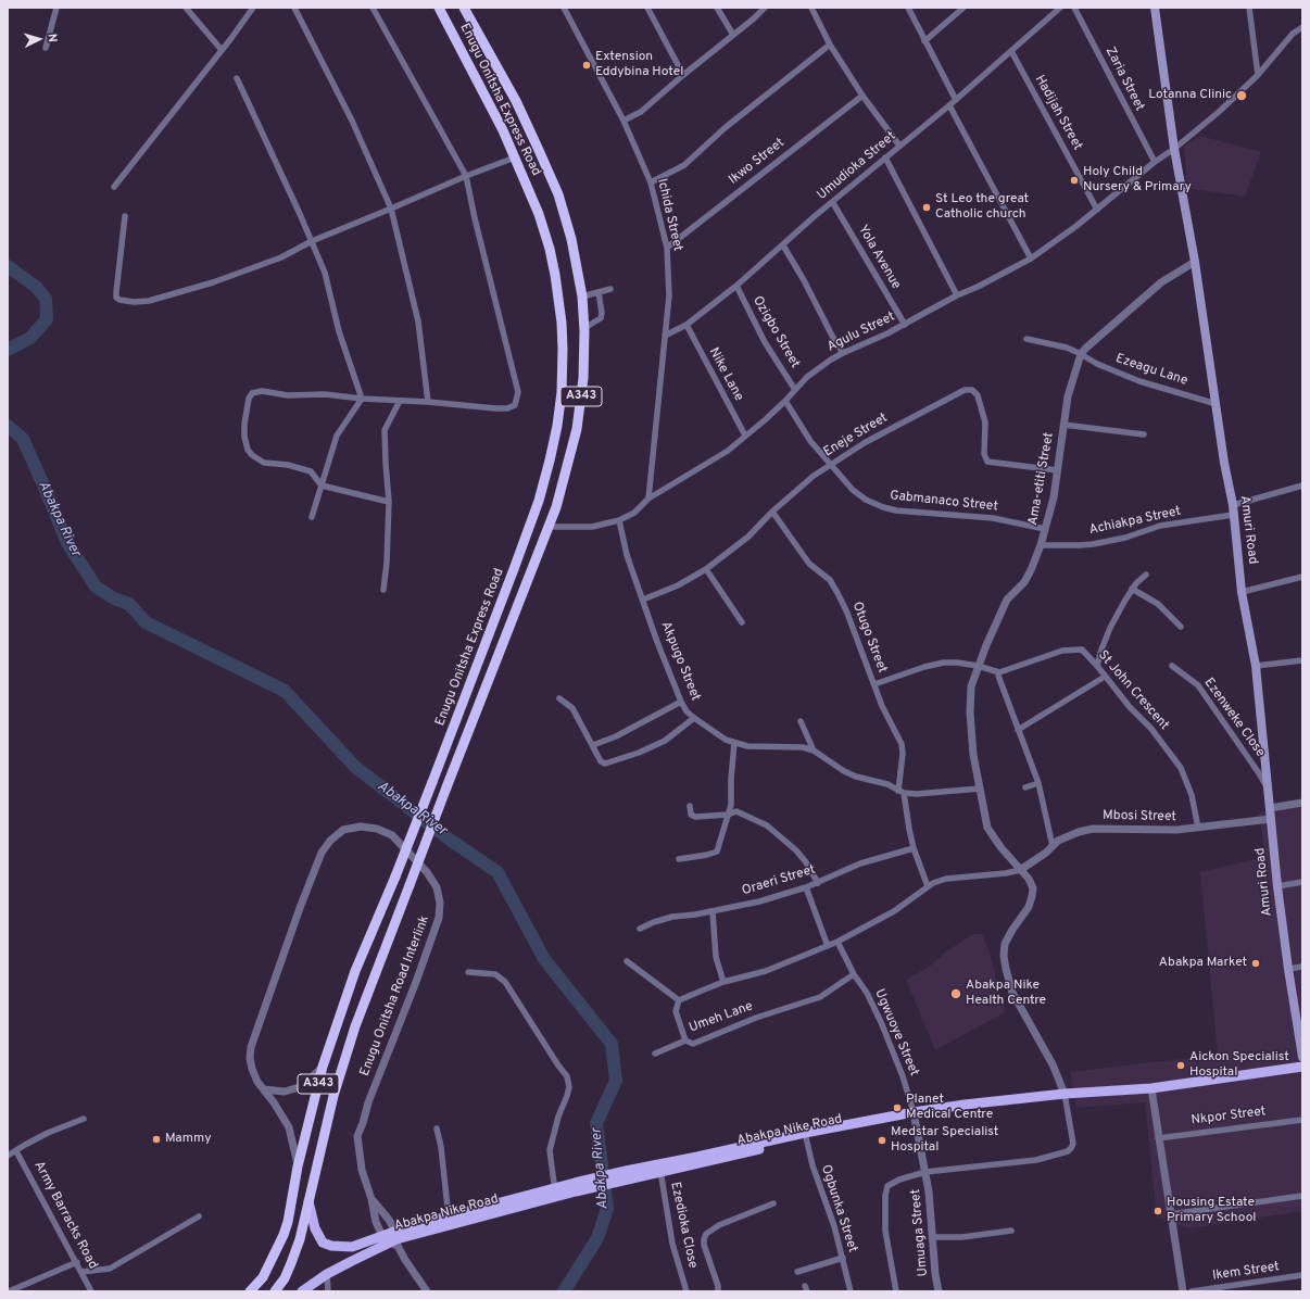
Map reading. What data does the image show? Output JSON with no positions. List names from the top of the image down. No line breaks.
{"streets":{"highway":["Enugu Onitsha Express Road","A343"],"main road":["Amuri Road","Abakpa Nike Road"],"street":["Zaria Street","Hadijah Street","Ikwo Street","Umudioka Street","Ichida Street","Yola Avenue","Ozigbo Street","Agulu Street","Ezeagu Lane","Nike Lane","Eneje Street","Ama-etiti Street","Gabmanaco Street","Achiakpa Street","Otugo Street","Akpugo Street","St John Crescent","Ezenweke Close","Mbosi Street","Oraeri Street","Enugu Onitsha Road Interlink","Umeh Lane","Ugwuoye Street","Nkpor Street","Ogbunka Street","Army Barracks Road","Ezedioka Close","Umuaga Street","Ikem Street"]},"crossings":[["Zaria Street","Agulu Street"],["Enugu Onitsha Express Road","Agulu Street"],["Enugu Onitsha Express Road","Enugu Onitsha Road Interlink"],["Hadijah Street","Umudioka Street"],["Hadijah Street","Agulu Street"],["Ikwo Street","Ichida Street"],["Umudioka Street","Ichida Street"],["Umudioka Street","Yola Avenue"],["Umudioka Street","Ozigbo Street"],["Umudioka Street","Nike Lane"],["Ichida Street","Agulu Street"],["Yola Avenue","Agulu Street"],["Ozigbo Street","Agulu Street"],["Agulu Street","Nike Lane"],["Agulu Street","Gabmanaco Street"],["Agulu Street","Amuri Road"],["Agulu Street","Akpugo Street"],["Ezeagu Lane","Ama-etiti Street"],["Ezeagu Lane","Amuri Road"],["Eneje Street","Ama-etiti Street"],["Eneje Street","Gabmanaco Street"],["Eneje Street","Otugo Street"],["Eneje Street","Akpugo Street"],["Ama-etiti Street","Gabmanaco Street"],["Ama-etiti Street","Achiakpa Street"],["Ama-etiti Street","Akpugo Street"],["Ama-etiti Street","Mbosi Street"],["Ama-etiti Street","Abakpa Nike Road"],["Achiakpa Street","Amuri Road"],["Amuri Road","Ezenweke Close"],["Amuri Road","Mbosi Street"],["Otugo Street","Akpugo Street"],["Otugo Street","Oraeri Street"],["St John Crescent","Mbosi Street"],["Enugu Onitsha Road Interlink","Abakpa Nike Road"],["Umeh Lane","Ugwuoye Street"],["Ugwuoye Street","Abakpa Nike Road"],["Ugwuoye Street","Umuaga Street"],["Abakpa Nike Road","Ogbunka Street"],["Abakpa Nike Road","Ezedioka Close"],["Abakpa Nike Road","Umuaga Street"]],"water":["Abakpa River"],"places":["Extension Eddybina Hotel","Lotanna Clinic","Holy Child Nursery & Primary","St Leo the great Catholic church","Abakpa Market","Abakpa Nike Health Centre","Aickon Specialist Hospital","Planet Medical Centre","Mammy","Medstar Specialist Hospital","Housing Estate Primary School"],"north":"right"}
